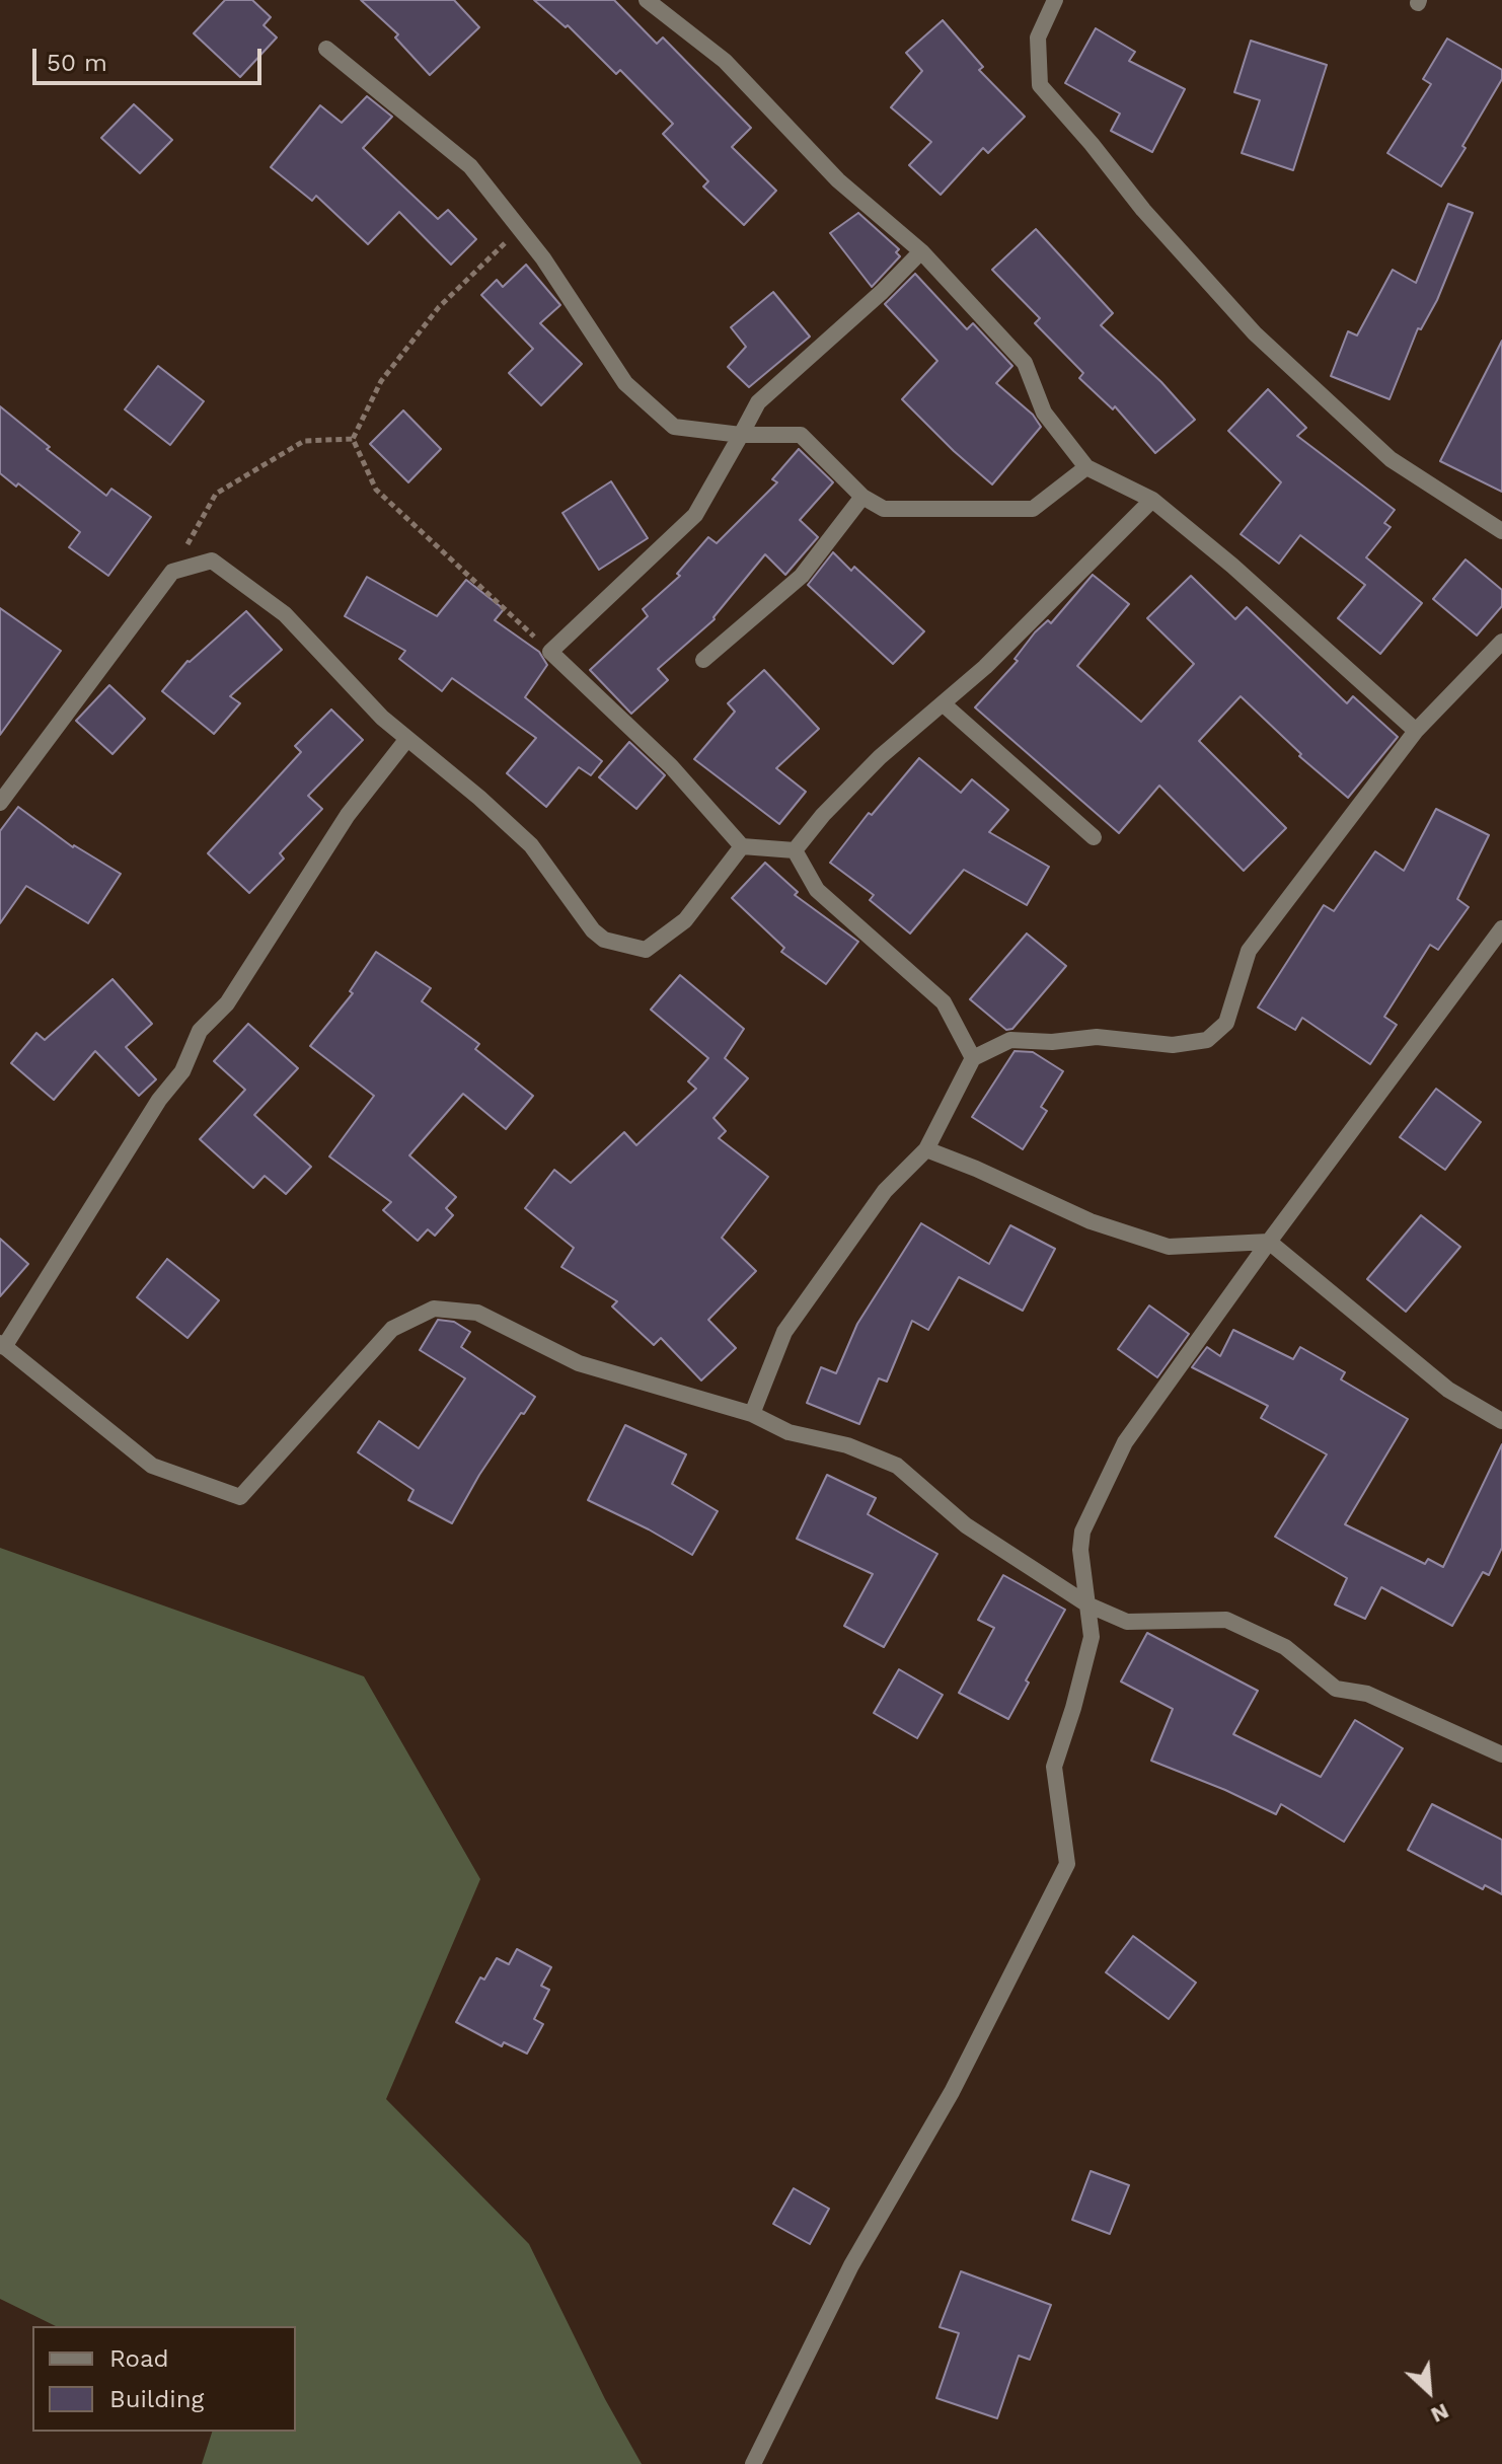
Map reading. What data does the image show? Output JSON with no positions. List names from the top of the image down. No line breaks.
{"legend":["Road","Building"],"scale_bar":"50 m","north":"bottom right"}
